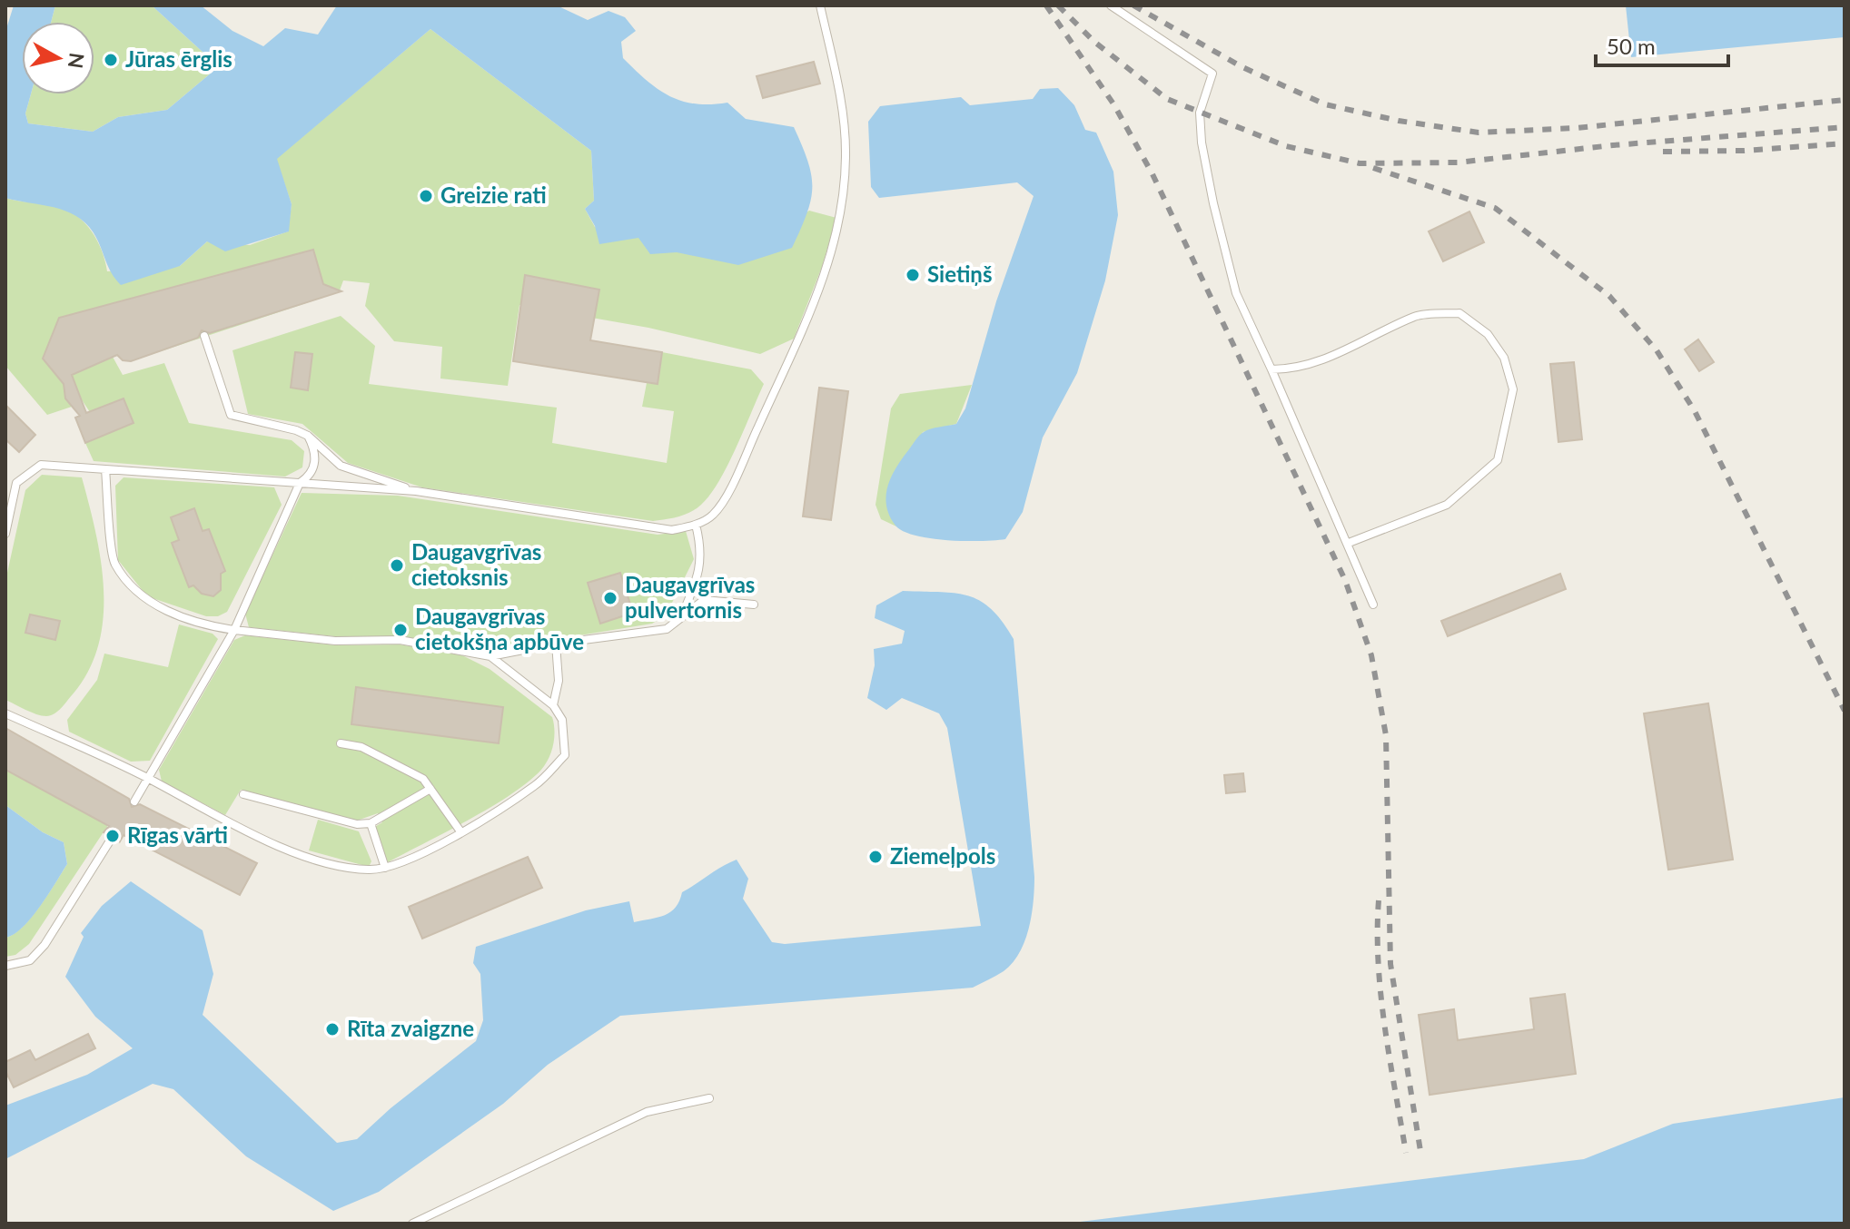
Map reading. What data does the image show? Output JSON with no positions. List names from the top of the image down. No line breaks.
{"places":["Jūras ērglis","Greizie rati","Sietiņš","Daugavgrīvas cietoksnis","Daugavgrīvas pulvertornis","Daugavgrīvas cietokšņa apbūve","Rīgas vārti","Ziemeļpols","Rīta zvaigzne"],"scale_bar":"50 m","north":"right"}
